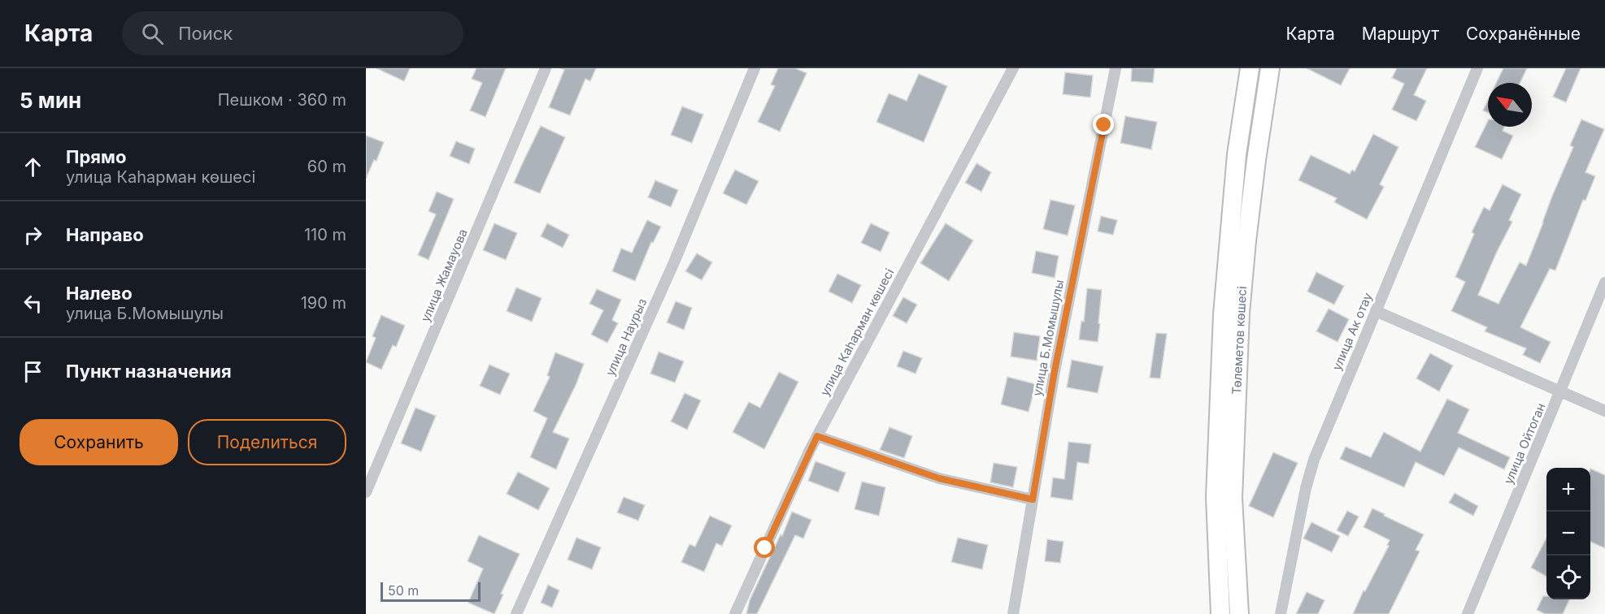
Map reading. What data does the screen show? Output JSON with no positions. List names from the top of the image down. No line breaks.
{"streets":{"main road":["Төлеметов көшесі"],"street":["улица Жамауова","улица Ак отау","улица Каһарман көшесі","улица Наурыз","улица Б.Момышулы","улица Ойтоган"]},"scale_bar":"50 m","north":"top left","page":{"header":"Карта","search":"Поиск","nav":["Карта","Маршрут","Сохранённые"],"heading":["5 мин","Пешком · 360 m"],"list":[["Прямо","улица Каһарман көшесі","60 m"],["Направо","110 m"],["Налево","улица Б.Момышулы","190 m"],"Пункт назначения"],"buttons":["Сохранить","Поделиться"],"map_buttons":["+","−"],"scale":"50 m"}}
